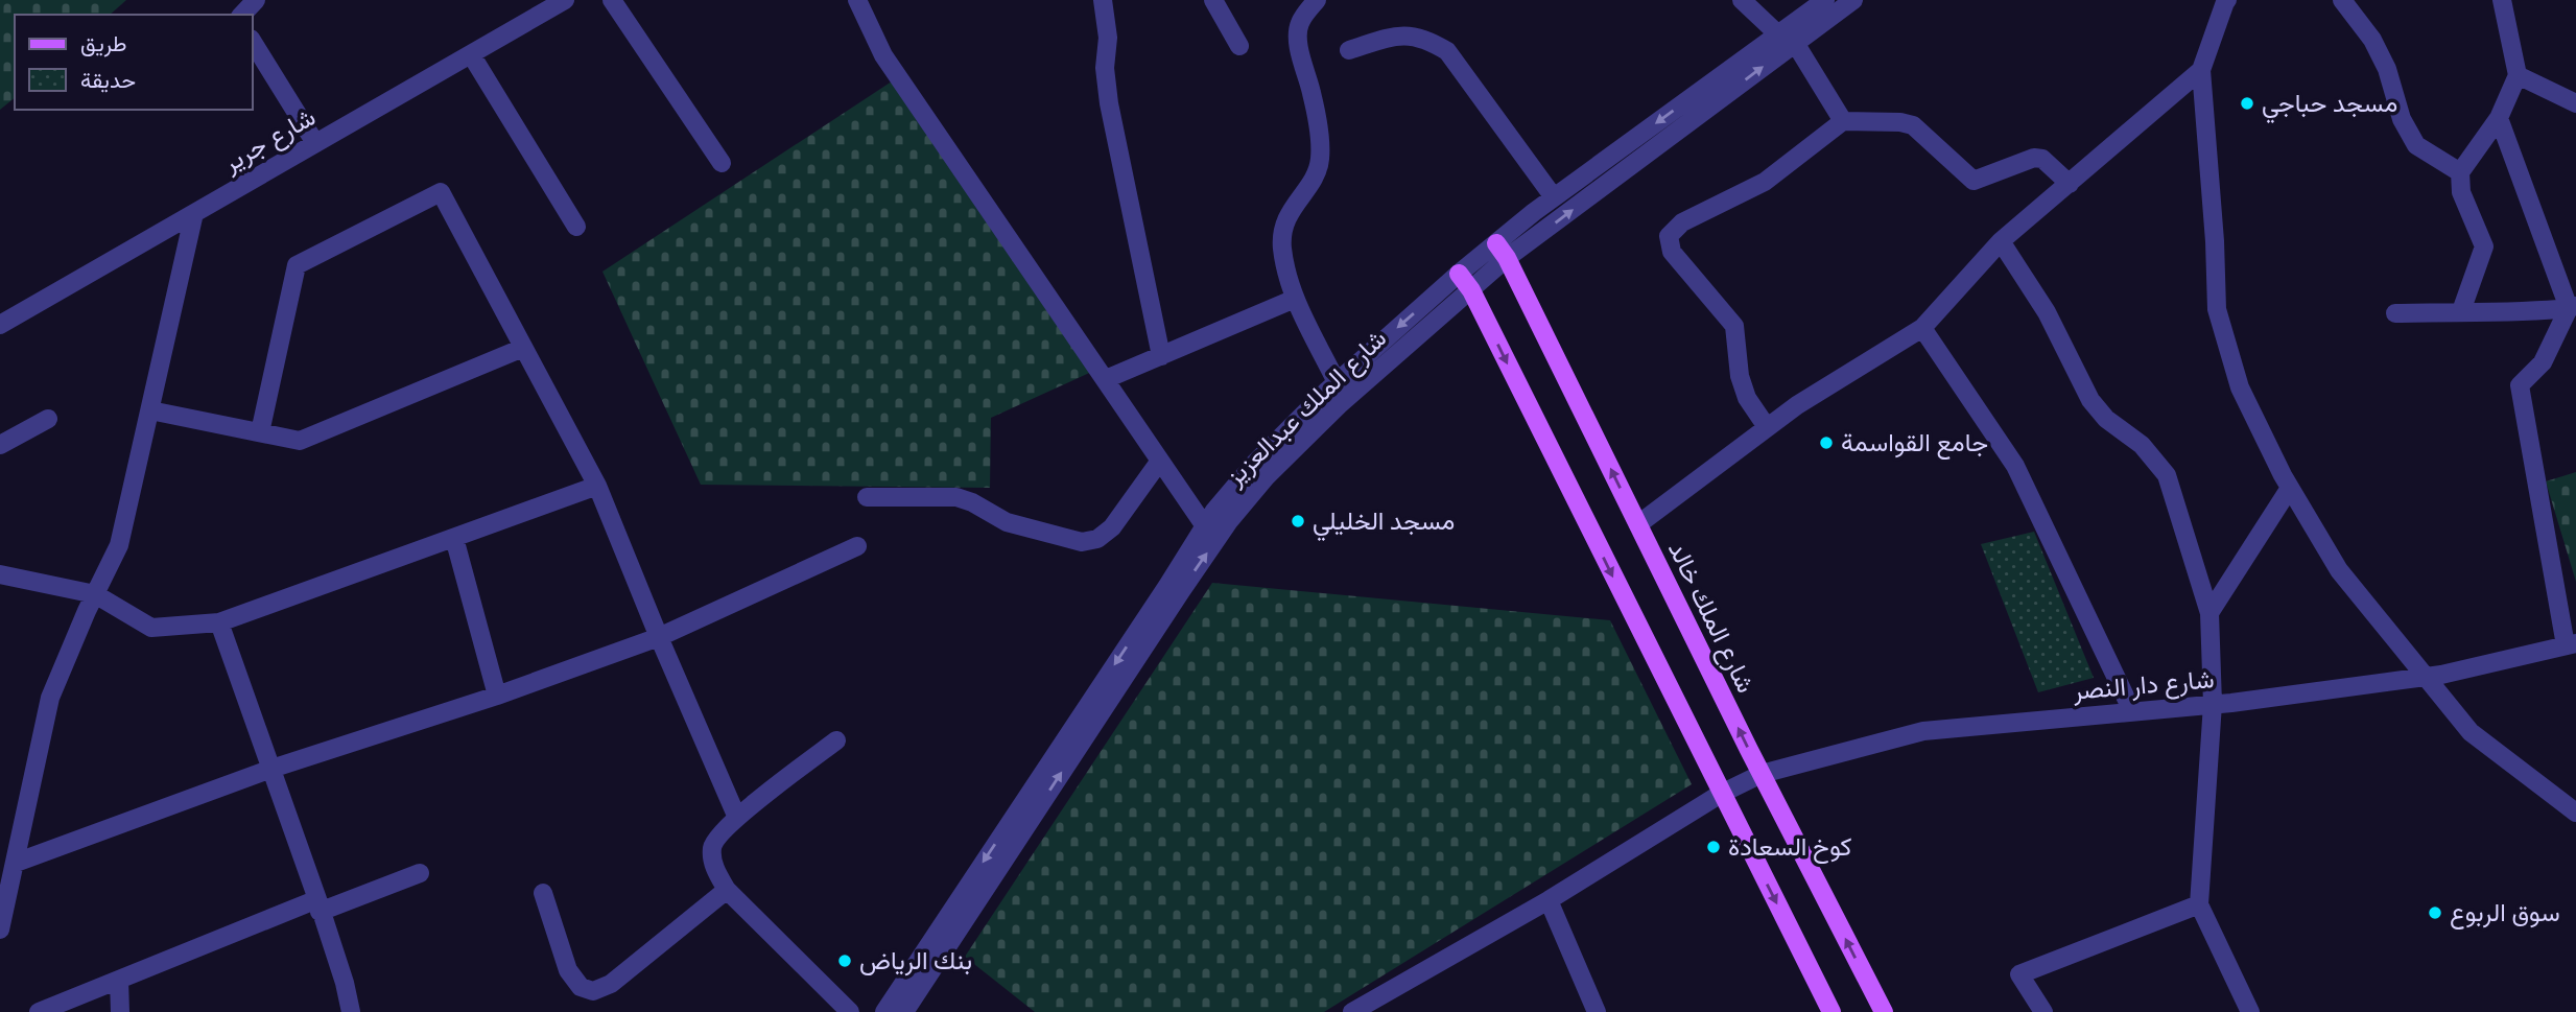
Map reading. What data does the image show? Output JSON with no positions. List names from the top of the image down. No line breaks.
{"streets":{"main road":["شارع الملك خالد"],"street":["شارع جرير","شارع الملك عبدالعزيز","شارع دار النصر"]},"crossings":[["شارع الملك عبدالعزيز","شارع الملك خالد"],["شارع الملك خالد","شارع دار النصر"]],"places":["مسجد حباجي","جامع القواسمة","مسجد الخليلي","كوخ السعادة","سوق الربوع","بنك الرياض"],"legend":["طريق","حديقة"]}
